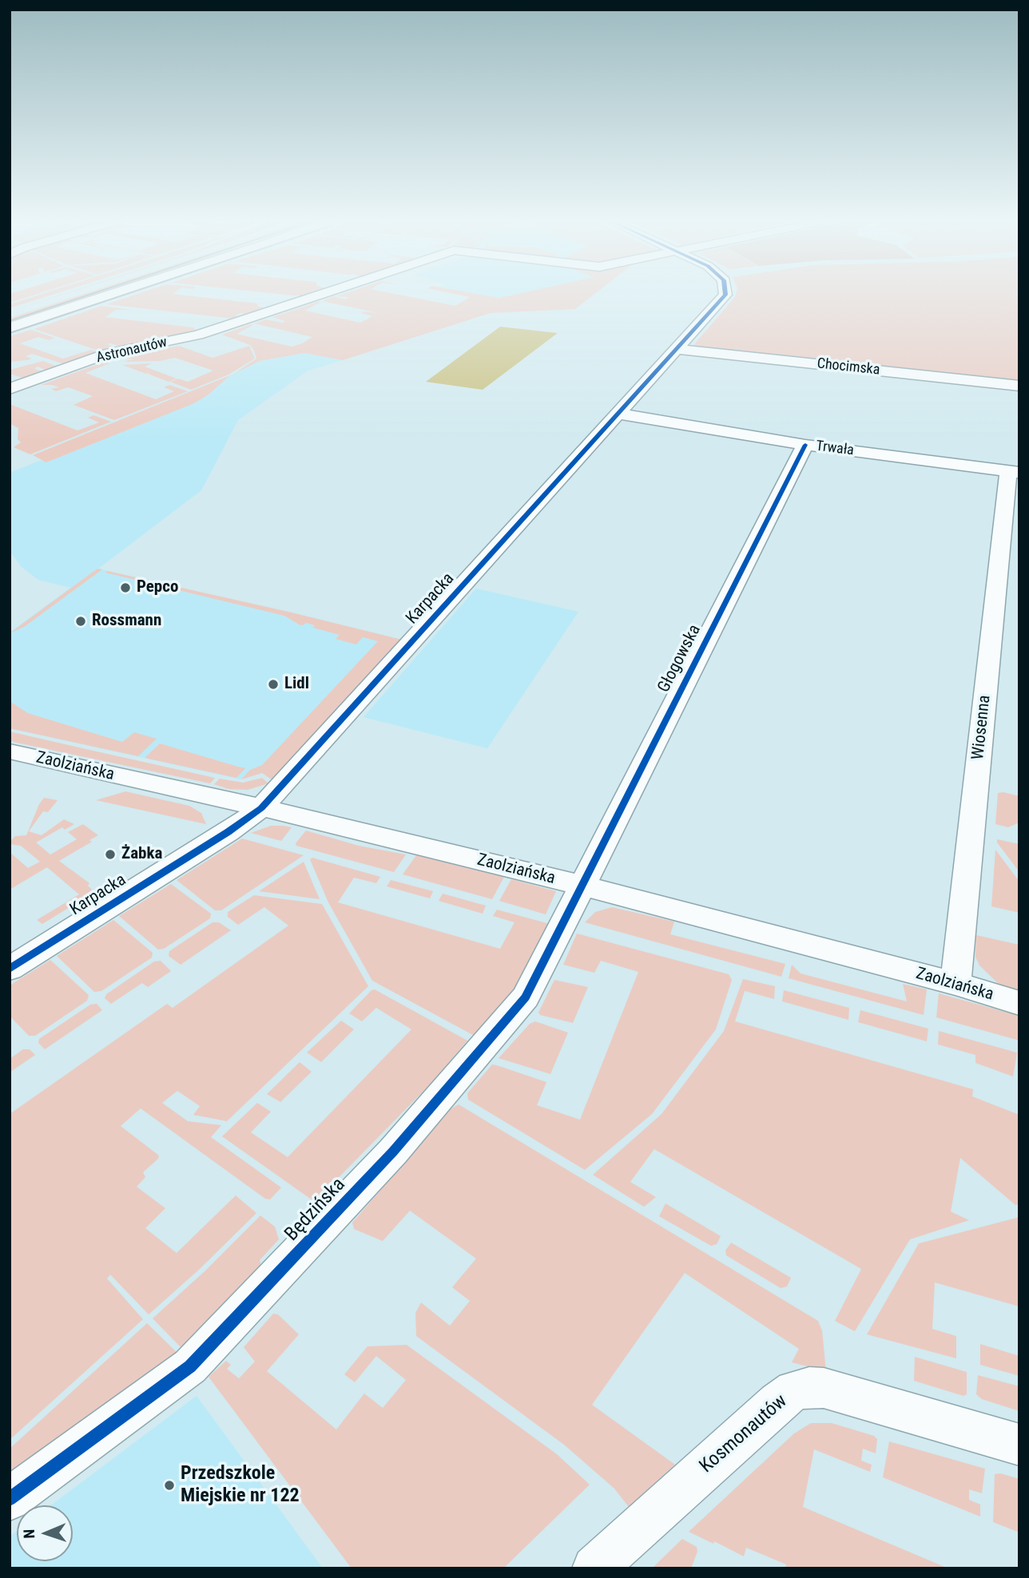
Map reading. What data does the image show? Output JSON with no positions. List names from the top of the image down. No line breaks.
{"streets":{"street":["Astronautów","Chocimska","Trwała","Karpacka","Głogowska","Wiosenna","Zaolziańska","Będzińska","Kosmonautów"]},"crossings":[["Chocimska","Karpacka"],["Trwała","Karpacka"],["Trwała","Głogowska"],["Trwała","Wiosenna"],["Karpacka","Zaolziańska"],["Głogowska","Zaolziańska"],["Głogowska","Będzińska"],["Wiosenna","Zaolziańska"],["Zaolziańska","Będzińska"]],"places":["Pepco","Rossmann","Lidl","Żabka","Przedszkole Miejskie nr 122"],"north":"left"}
